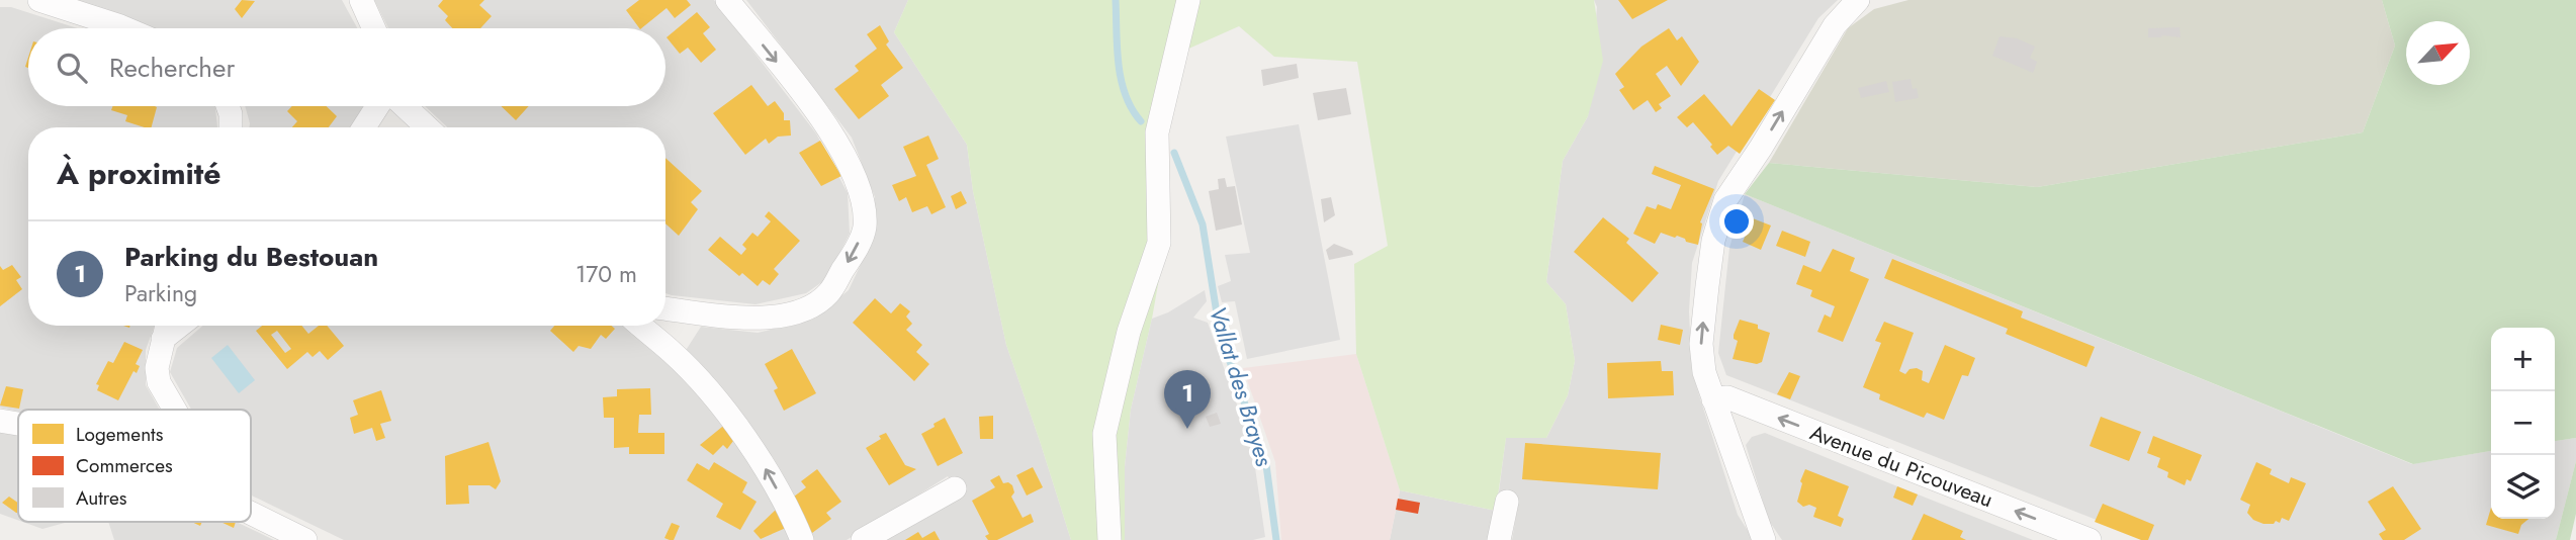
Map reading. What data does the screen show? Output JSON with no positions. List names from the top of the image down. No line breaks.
{"streets":{"street":["Avenue du Picouveau"]},"one_way":["Avenue du Picouveau"],"water":["Vallat des Brayes"],"legend":["Logements","Commerces","Autres"],"north":"top right","page":{"search":"Rechercher","heading":"À proximité","list":[{"mark":"1","name":"Parking du Bestouan","note":"Parking","value":"170 m"}],"map_buttons":["+","−"],"pins":"1"}}
